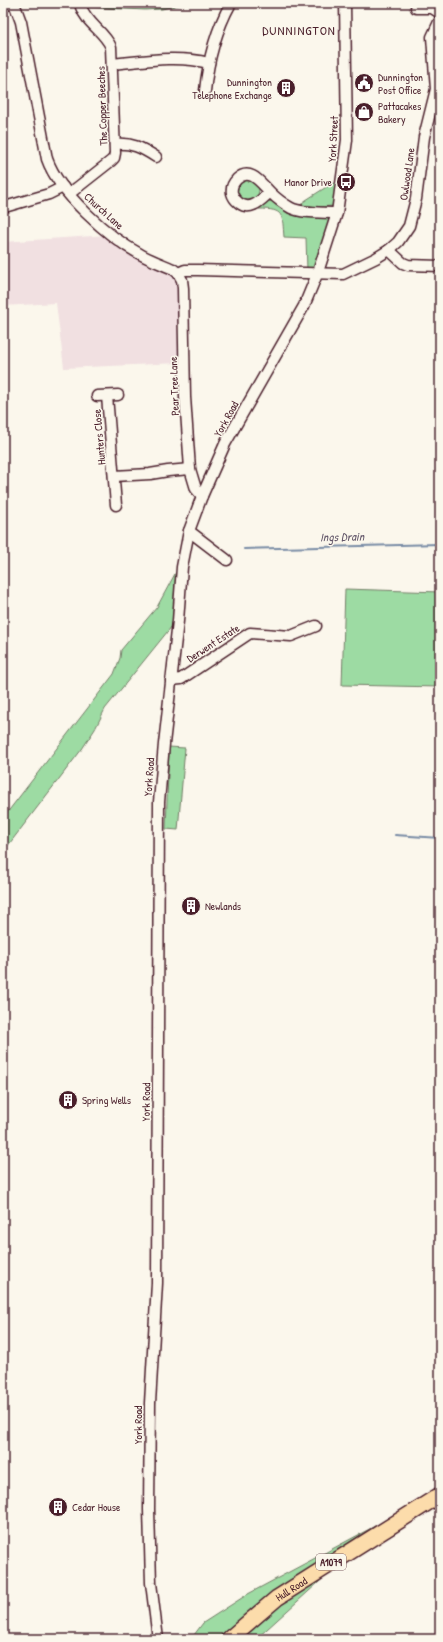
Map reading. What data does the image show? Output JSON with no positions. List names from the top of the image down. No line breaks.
{"streets":{"highway":["A1079","Hull Road"],"street":["The Copper Beeches","York Street","Owlwood Lane","Church Lane","Pear Tree Lane","York Road","Hunters Close","Derwent Estate"]},"crossings":[["The Copper Beeches","Church Lane"],["York Street","Owlwood Lane"],["York Street","York Road"],["Owlwood Lane","York Road"],["Church Lane","Pear Tree Lane"],["Pear Tree Lane","York Road"],["Pear Tree Lane","Hunters Close"],["York Road","Derwent Estate"]],"districts":["DUNNINGTON"],"water":["Ings Drain"],"places":{"public building":["Dunnington Post Office"],"building":["Dunnington Telephone Exchange","Newlands","Spring Wells","Cedar House"],"shop":["Pattacakes Bakery"],"bus stop":["Manor Drive"]}}
